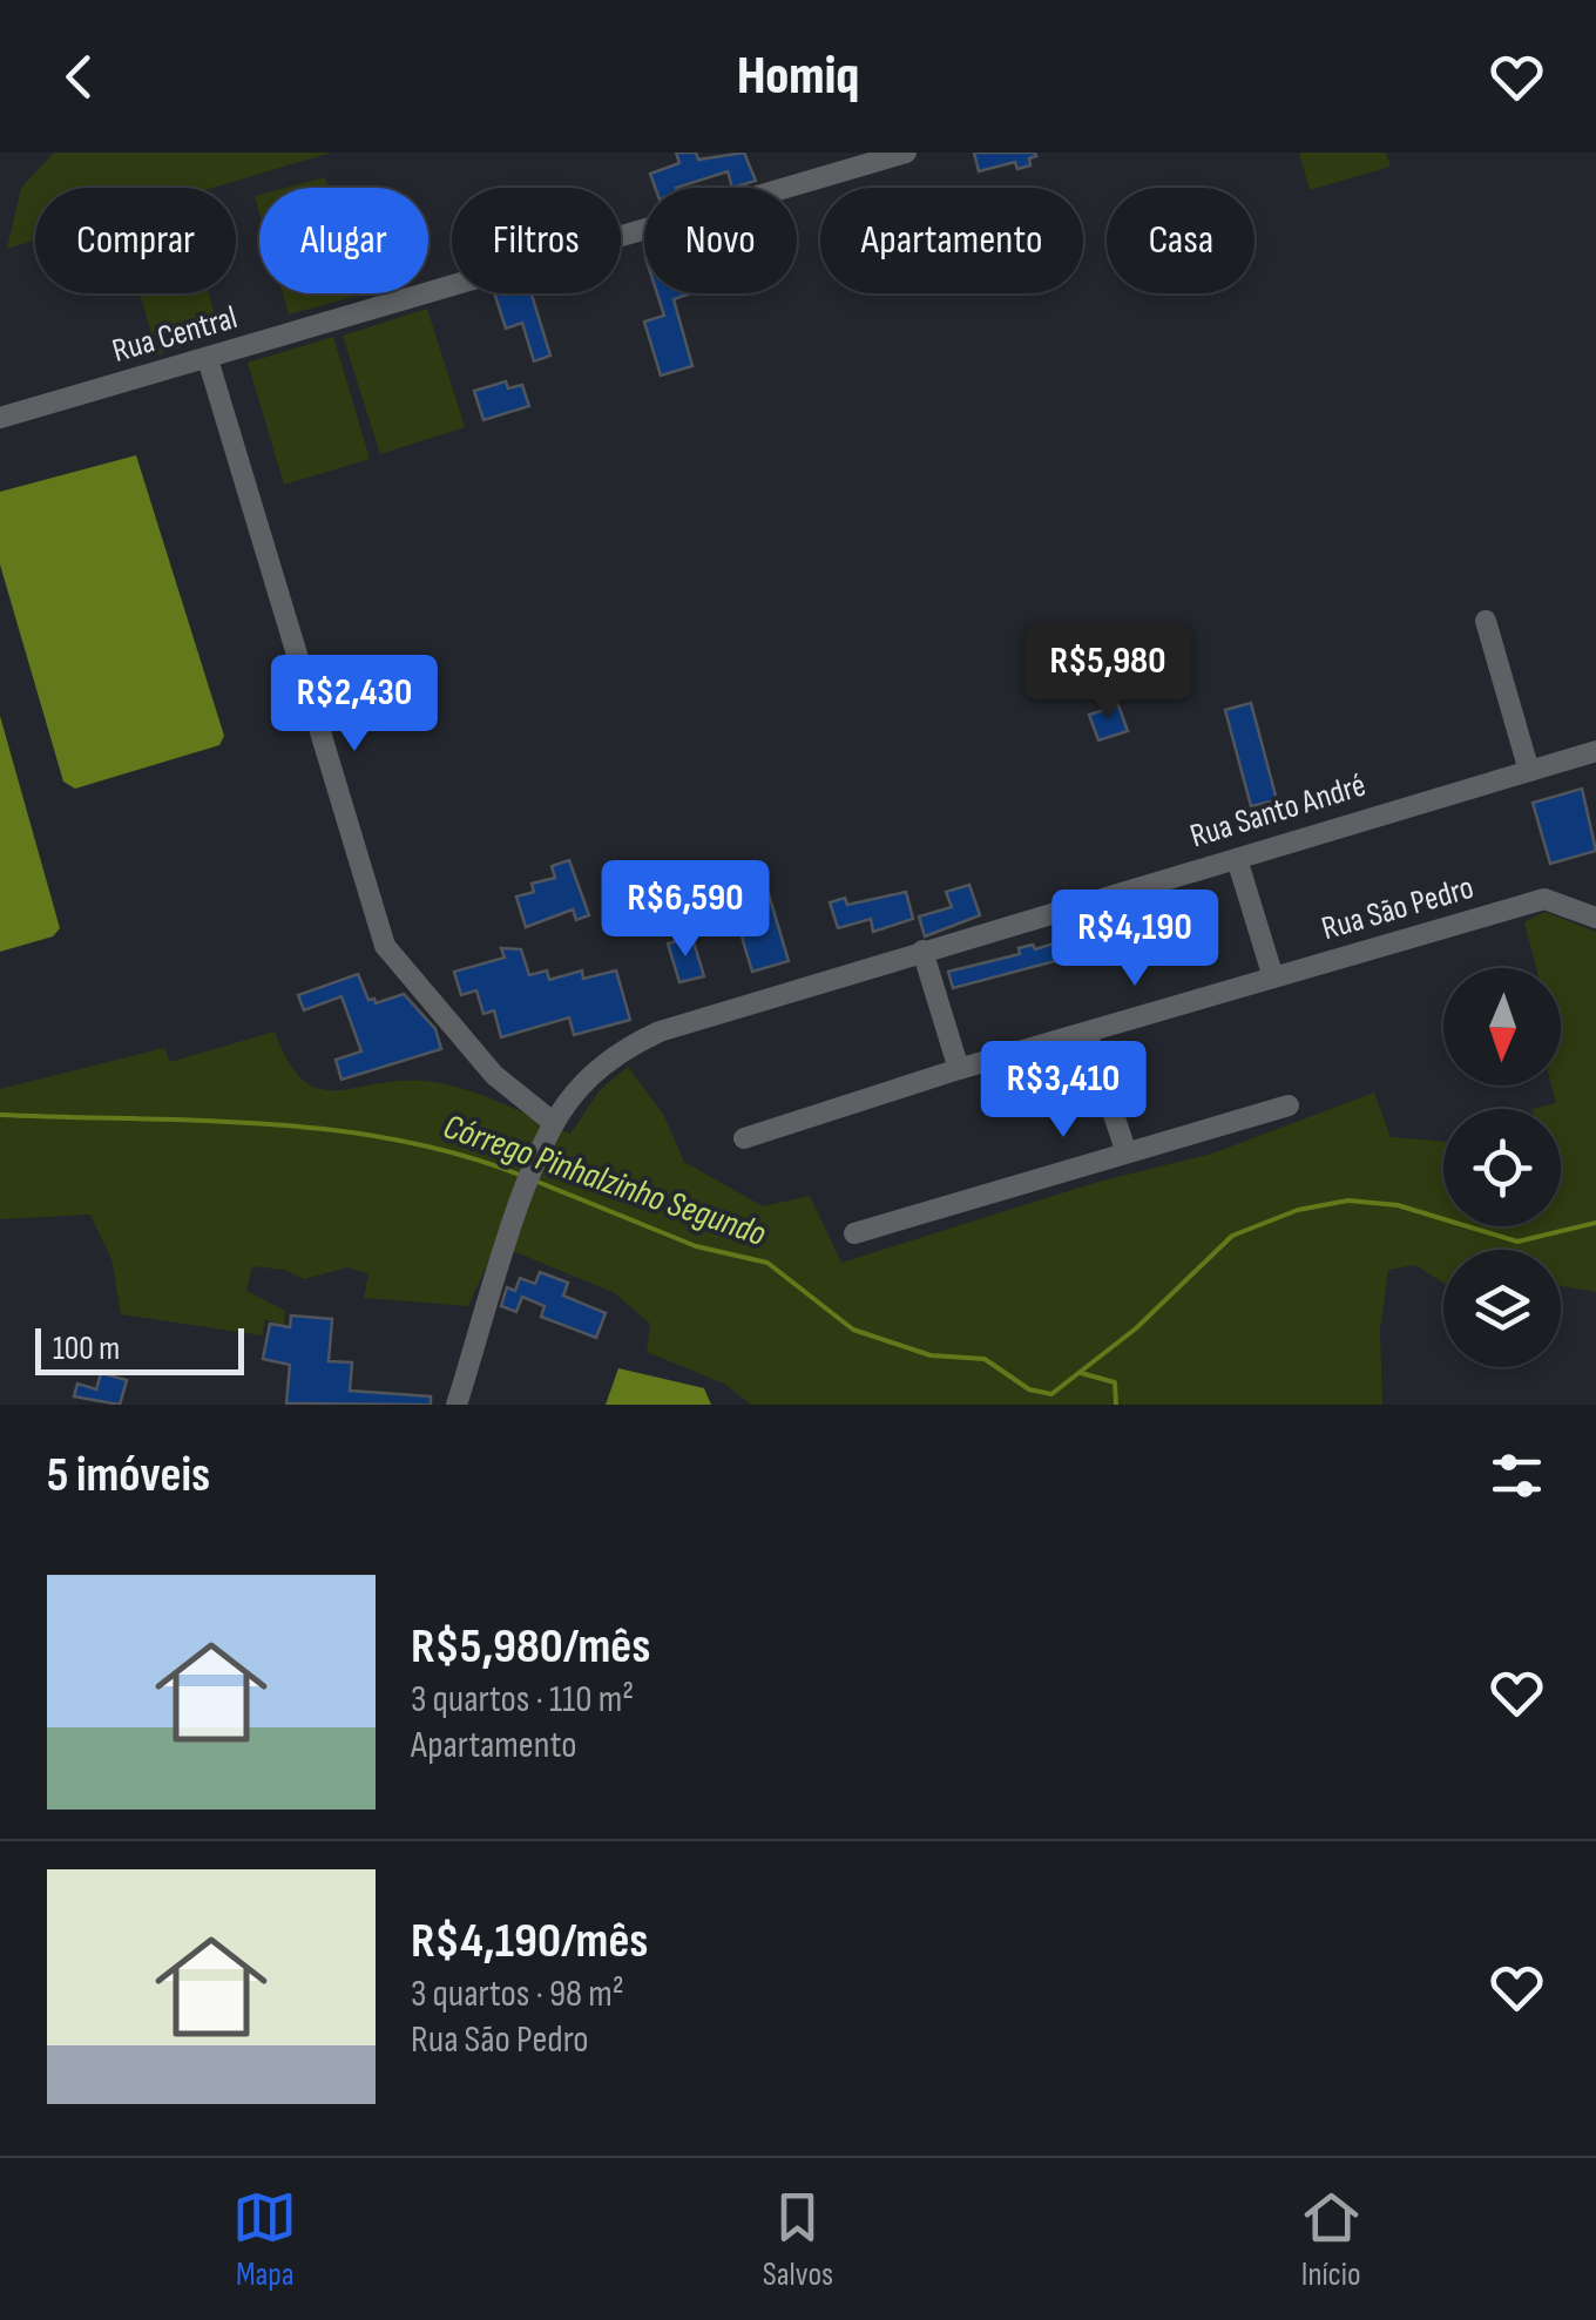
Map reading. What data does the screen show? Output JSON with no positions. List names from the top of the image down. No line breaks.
{"streets":{"street":["Rua Central","Rua Santo André","Rua São Pedro"]},"water":["Córrego Pinhalzinho Segundo"],"scale_bar":"100 m","north":"bottom","page":{"header":"Homiq","chip":["Comprar","Alugar","Filtros","Novo","Apartamento","Casa"],"price":["R$5,980","R$2,430","R$6,590","R$4,190","R$3,410"],"scale":"100 m","heading":"5 imóveis","list":[{"name":"R$5,980/mês","note":"3 quartos · 110 m² · Apartamento"},{"name":"R$4,190/mês","note":"3 quartos · 98 m² · Rua São Pedro"}],"tabs":["Mapa","Salvos","Início"]}}
